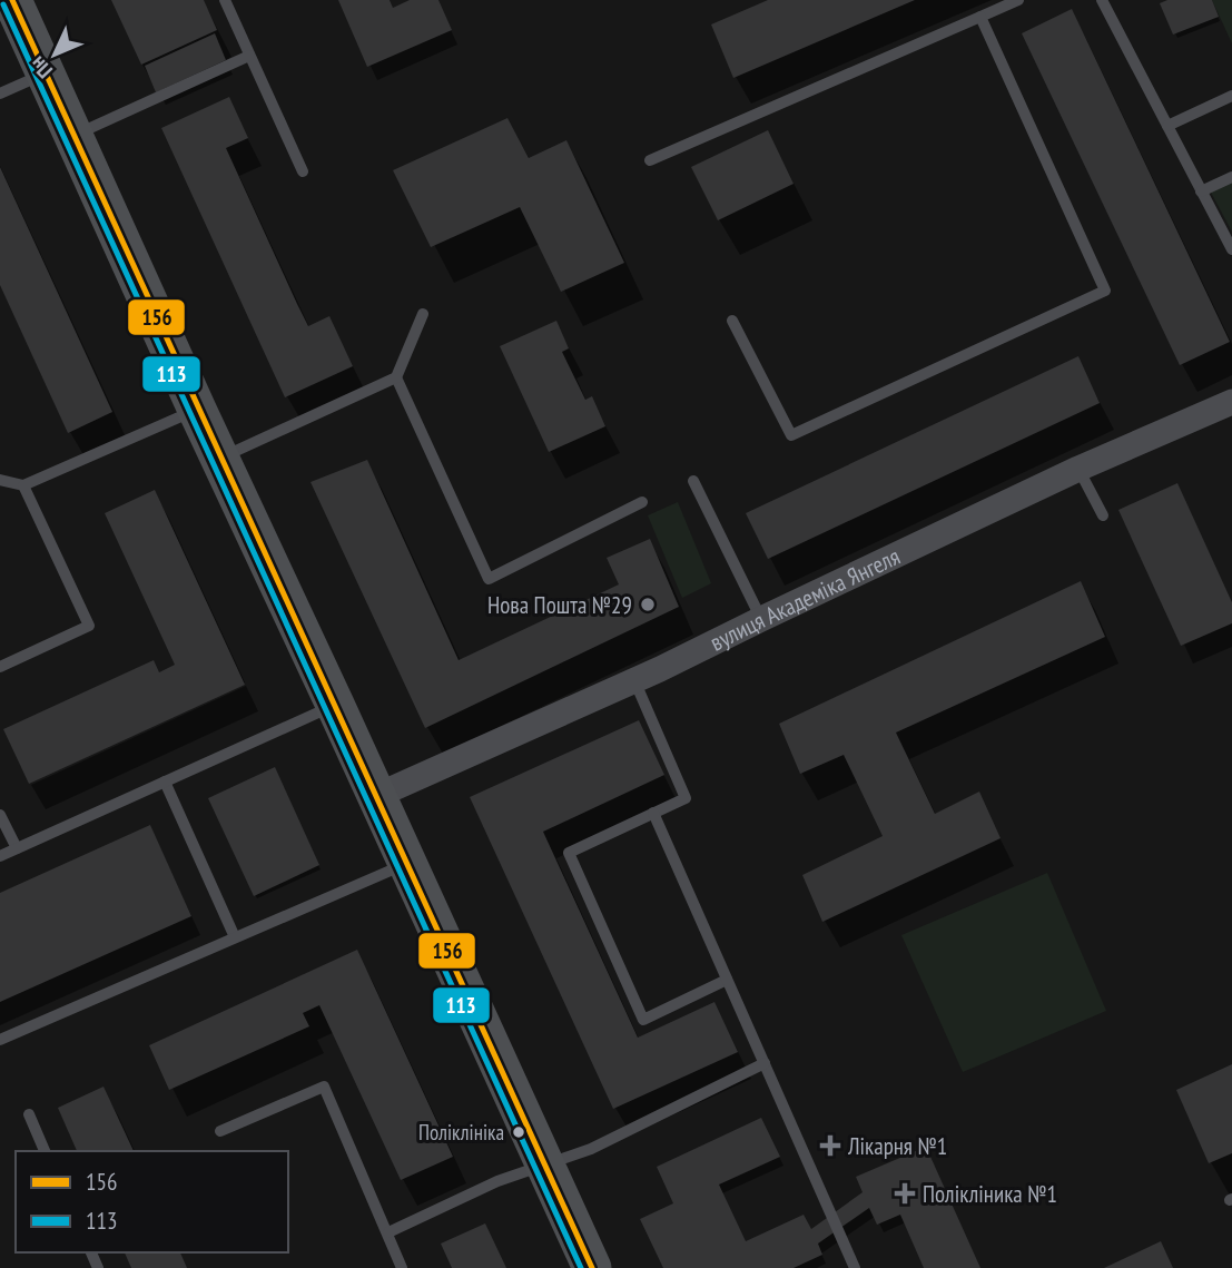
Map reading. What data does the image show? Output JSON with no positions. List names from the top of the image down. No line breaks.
{"streets":{"street":["вулиця Академіка Янгеля"]},"places":{"other":["Нова Пошта №29","Поліклініка"],"health":["Лікарня №1","Полікліника №1"]},"lines":["transit line 156","transit line 113"],"legend":["156","113"],"north":"bottom left"}
